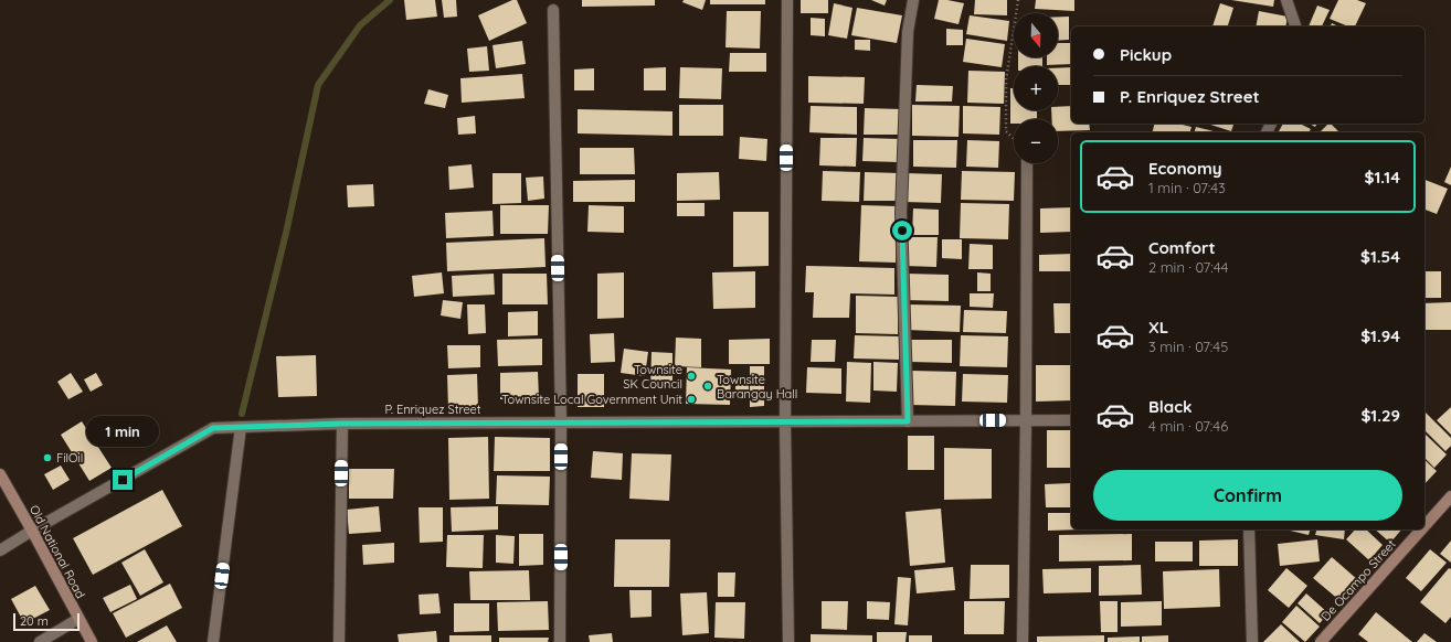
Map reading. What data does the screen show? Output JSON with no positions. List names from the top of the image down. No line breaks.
{"streets":{"main road":["Old National Road","De Ocampo Street"],"street":["P. Enriquez Street"]},"crossings":[["P. Enriquez Street","Old National Road"]],"places":["Townsite SK Council","Townsite Barangay Hall","Townsite Local Government Unit","FilOil"],"scale_bar":"20 m","north":"bottom","page":{"map_buttons":["+","−"],"banner":["Pickup","P. Enriquez Street"],"list":[{"name":"Economy","note":"1 min · 07:43","value":"$1.14"},{"name":"Comfort","note":"2 min · 07:44","value":"$1.54"},{"name":"XL","note":"3 min · 07:45","value":"$1.94"},{"name":"Black","note":"4 min · 07:46","value":"$1.29"}],"bubble":"1 min","buttons":"Confirm","scale":"20 m"}}
